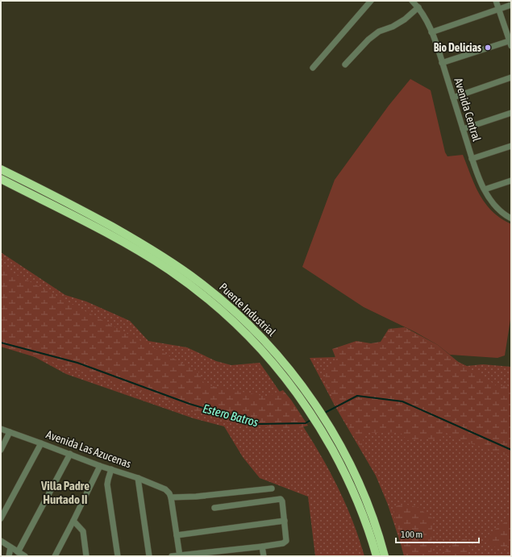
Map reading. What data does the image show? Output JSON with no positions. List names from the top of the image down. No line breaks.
{"streets":{"highway":["Puente Industrial"],"street":["Avenida Central","Avenida Las Azucenas"]},"districts":["Villa Padre Hurtado II"],"water":["Estero Batros"],"places":["Bio Delicias"],"scale_bar":"100 m"}
